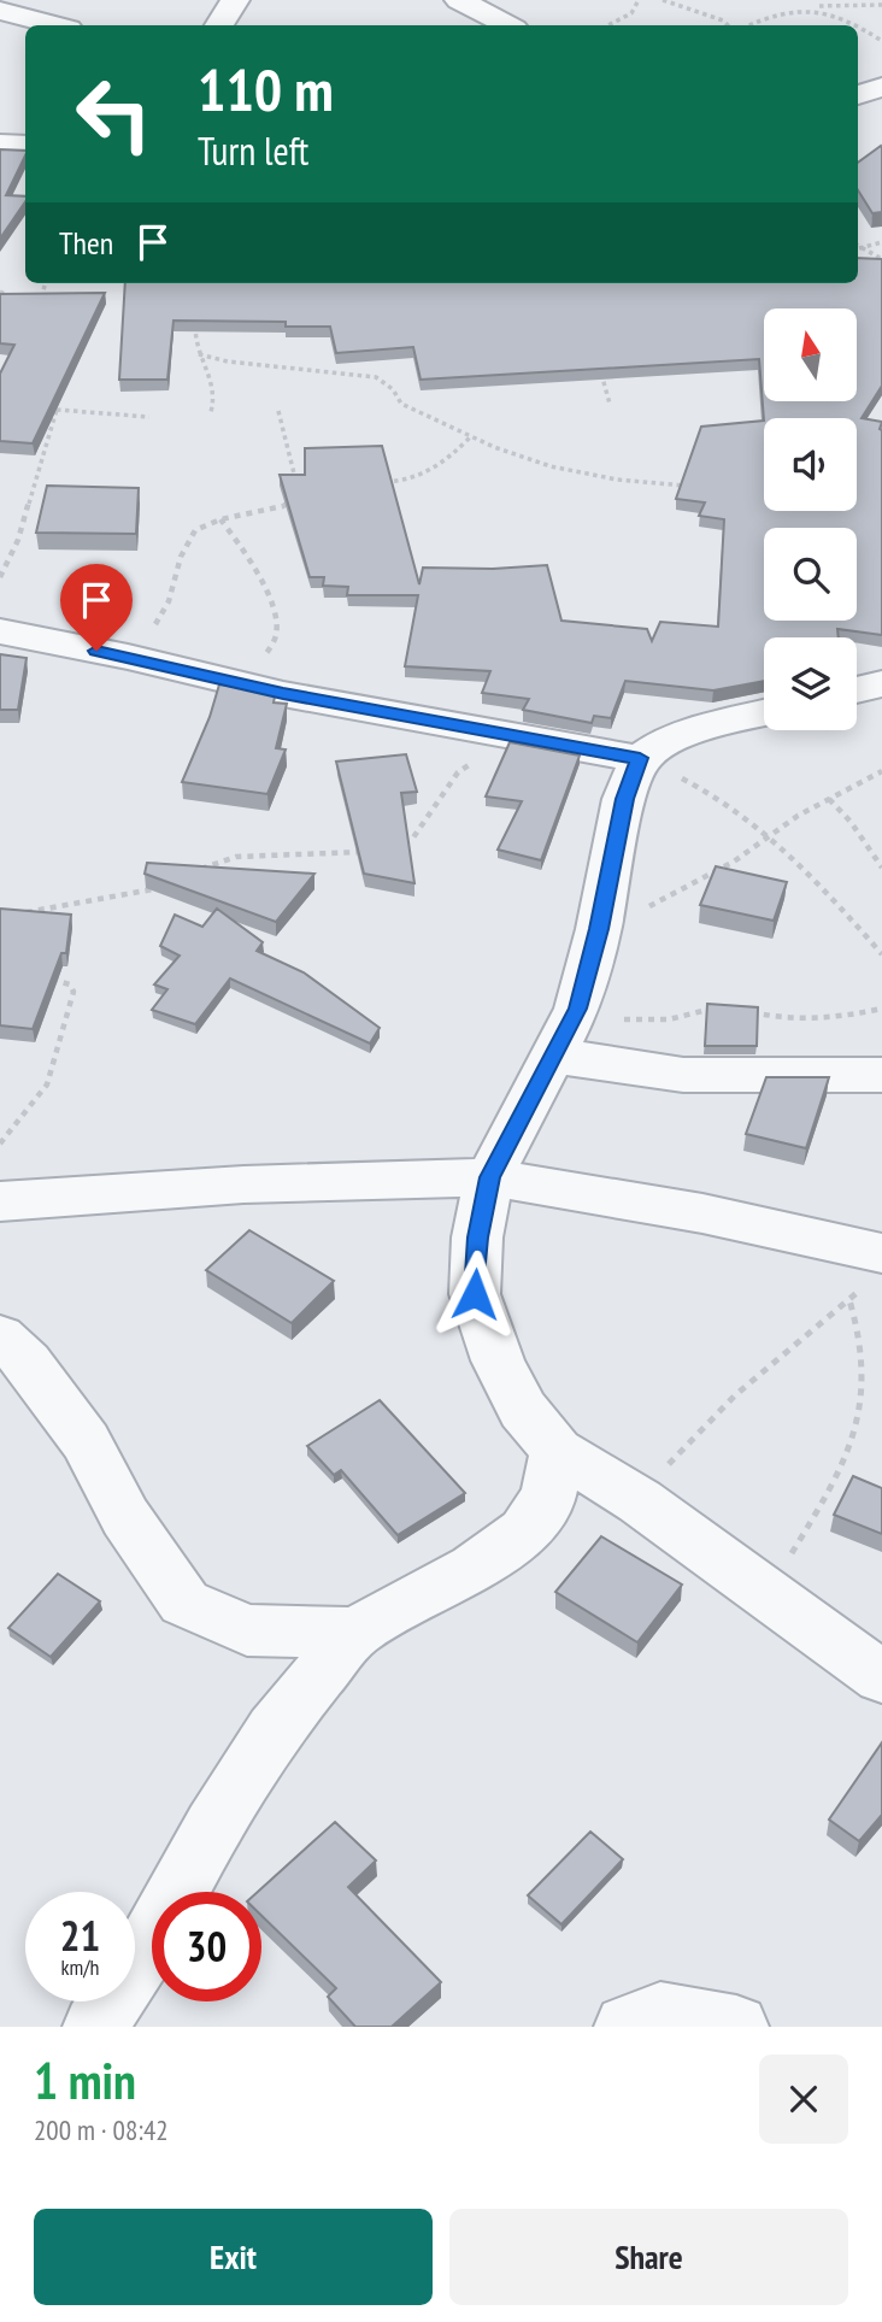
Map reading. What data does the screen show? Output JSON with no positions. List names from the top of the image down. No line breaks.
{"north":"top","page":{"turn":["110 m","Turn left"],"then":"Then","speed":"21 km/h","limit":"30","heading":["1 min","200 m · 08:42"],"buttons":["Exit","Share"]}}
